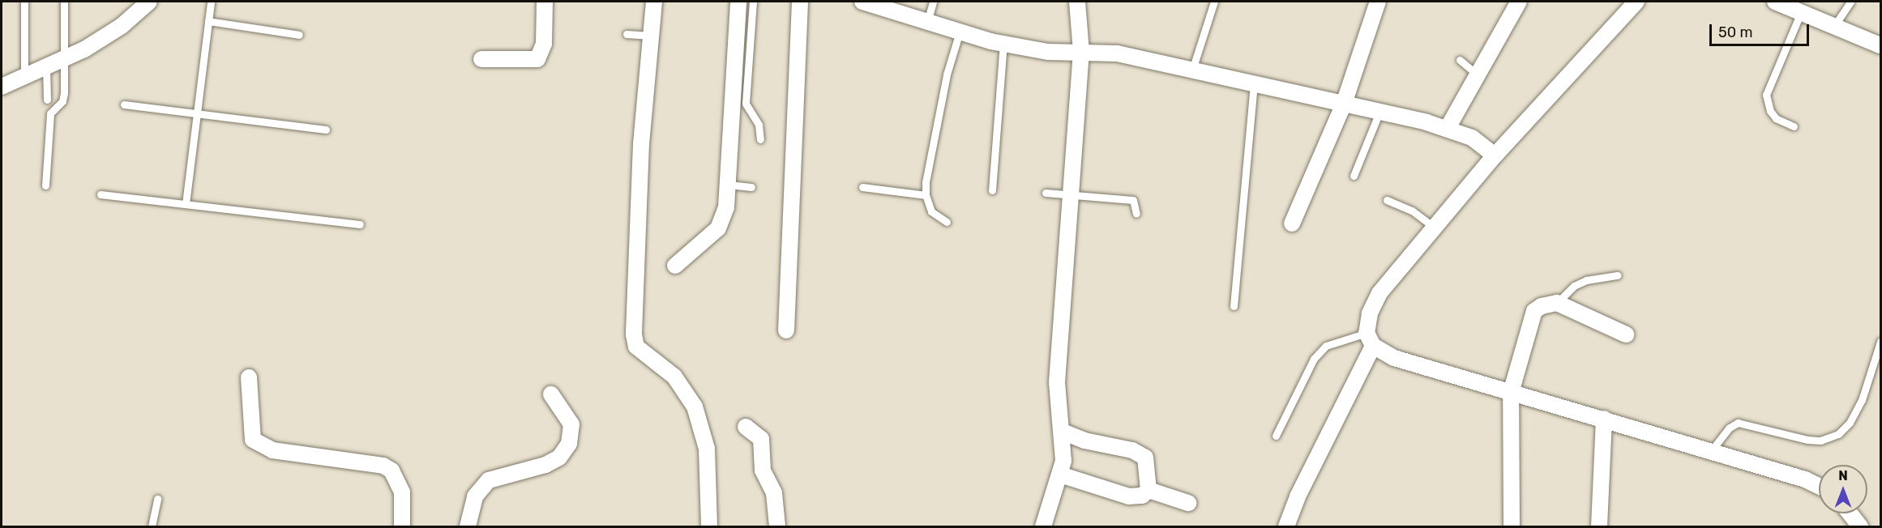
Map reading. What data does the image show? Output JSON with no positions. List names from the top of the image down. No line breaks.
{"scale_bar":"50 m","north":"top"}
